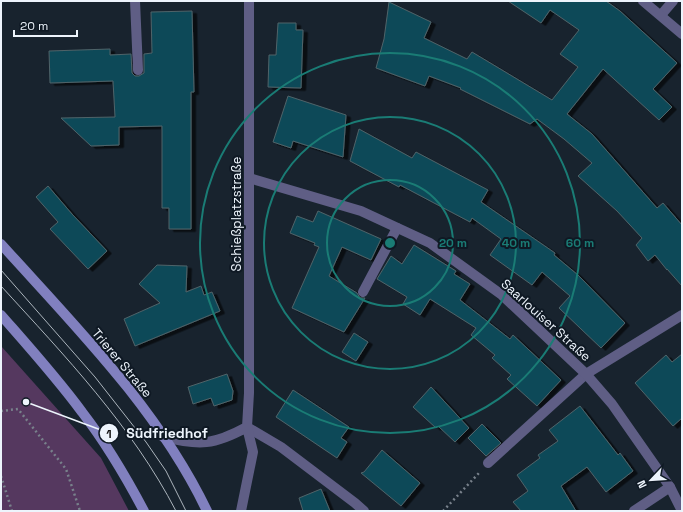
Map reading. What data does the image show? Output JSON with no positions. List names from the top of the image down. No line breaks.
{"streets":{"main road":["Trierer Straße"],"street":["Schießplatzstraße","Saarlouiser Straße"]},"crossings":[["Schießplatzstraße","Saarlouiser Straße"]],"places":["Südfriedhof"],"scale_bar":"20 m","north":"bottom left","rings":["20 m","40 m","60 m"]}
